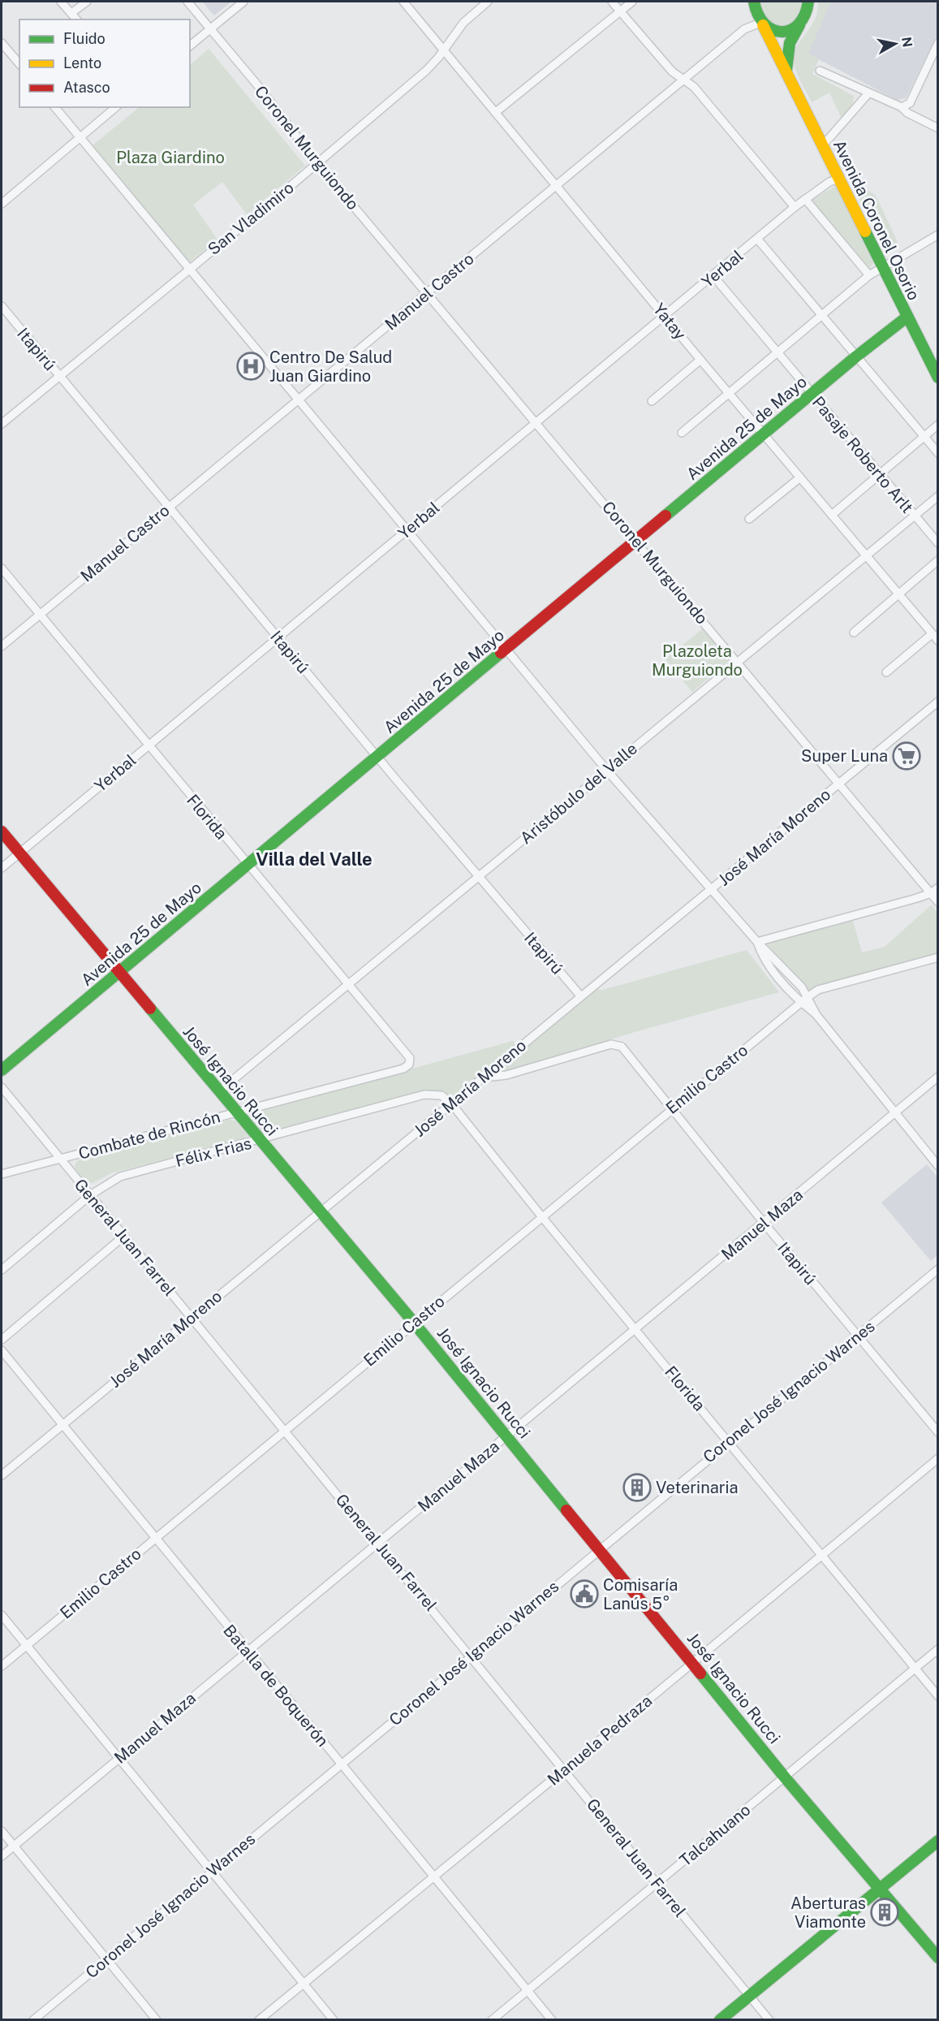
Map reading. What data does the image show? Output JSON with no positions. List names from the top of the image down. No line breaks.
{"streets":{"street":["Coronel Murguiondo","San Vladimiro","Avenida Coronel Osorio","Yerbal","Manuel Castro","Yatay","Itapirú","Avenida 25 de Mayo","Pasaje Roberto Arlt","Aristóbulo del Valle","Florida","José María Moreno","Emilio Castro","José Ignacio Rucci","Combate de Rincón","Félix Frias","Manuel Maza","General Juan Farrel","Coronel José Ignacio Warnes","Batalla de Boquerón","Manuela Pedraza","Talcahuano"]},"crossings":[["Coronel Murguiondo","San Vladimiro"],["Coronel Murguiondo","Yerbal"],["Coronel Murguiondo","Manuel Castro"],["Coronel Murguiondo","Avenida 25 de Mayo"],["Coronel Murguiondo","Aristóbulo del Valle"],["Coronel Murguiondo","José María Moreno"],["San Vladimiro","Yatay"],["San Vladimiro","Itapirú"],["Avenida Coronel Osorio","Yerbal"],["Avenida Coronel Osorio","Manuel Castro"],["Avenida Coronel Osorio","Avenida 25 de Mayo"],["Yerbal","Yatay"],["Yerbal","Itapirú"],["Yerbal","Pasaje Roberto Arlt"],["Yerbal","Florida"],["Yerbal","José Ignacio Rucci"],["Manuel Castro","Yatay"],["Manuel Castro","Itapirú"],["Manuel Castro","Florida"],["Yatay","Avenida 25 de Mayo"],["Yatay","Aristóbulo del Valle"],["Itapirú","Avenida 25 de Mayo"],["Itapirú","Aristóbulo del Valle"],["Itapirú","José María Moreno"],["Itapirú","Emilio Castro"],["Itapirú","Manuel Maza"],["Itapirú","Coronel José Ignacio Warnes"],["Avenida 25 de Mayo","Pasaje Roberto Arlt"],["Avenida 25 de Mayo","Florida"],["Avenida 25 de Mayo","José Ignacio Rucci"],["Pasaje Roberto Arlt","Aristóbulo del Valle"],["Aristóbulo del Valle","Florida"],["Aristóbulo del Valle","José Ignacio Rucci"],["Florida","José María Moreno"],["Florida","Emilio Castro"],["Florida","Combate de Rincón"],["Florida","Félix Frias"],["Florida","Manuel Maza"],["Florida","Coronel José Ignacio Warnes"],["Florida","Manuela Pedraza"],["Florida","Talcahuano"],["José María Moreno","José Ignacio Rucci"],["José María Moreno","General Juan Farrel"],["José María Moreno","Batalla de Boquerón"],["Emilio Castro","José Ignacio Rucci"],["Emilio Castro","General Juan Farrel"],["Emilio Castro","Batalla de Boquerón"],["José Ignacio Rucci","Combate de Rincón"],["José Ignacio Rucci","Félix Frias"],["José Ignacio Rucci","Manuel Maza"],["José Ignacio Rucci","Coronel José Ignacio Warnes"],["José Ignacio Rucci","Manuela Pedraza"],["José Ignacio Rucci","Talcahuano"],["Combate de Rincón","General Juan Farrel"],["Félix Frias","General Juan Farrel"],["Manuel Maza","General Juan Farrel"],["Manuel Maza","Batalla de Boquerón"],["General Juan Farrel","Coronel José Ignacio Warnes"],["General Juan Farrel","Manuela Pedraza"],["General Juan Farrel","Talcahuano"],["Coronel José Ignacio Warnes","Batalla de Boquerón"],["Batalla de Boquerón","Manuela Pedraza"],["Batalla de Boquerón","Talcahuano"]],"districts":["Villa del Valle"],"parks":["Plaza Giardino","Plazoleta Murguiondo"],"places":{"hospital":["Centro De Salud Juan Giardino"],"supermarket":["Super Luna"],"building":["Veterinaria","Aberturas Viamonte"],"public building":["Comisaría Lanús 5°"]},"legend":["Fluido","Lento","Atasco"],"north":"right"}
